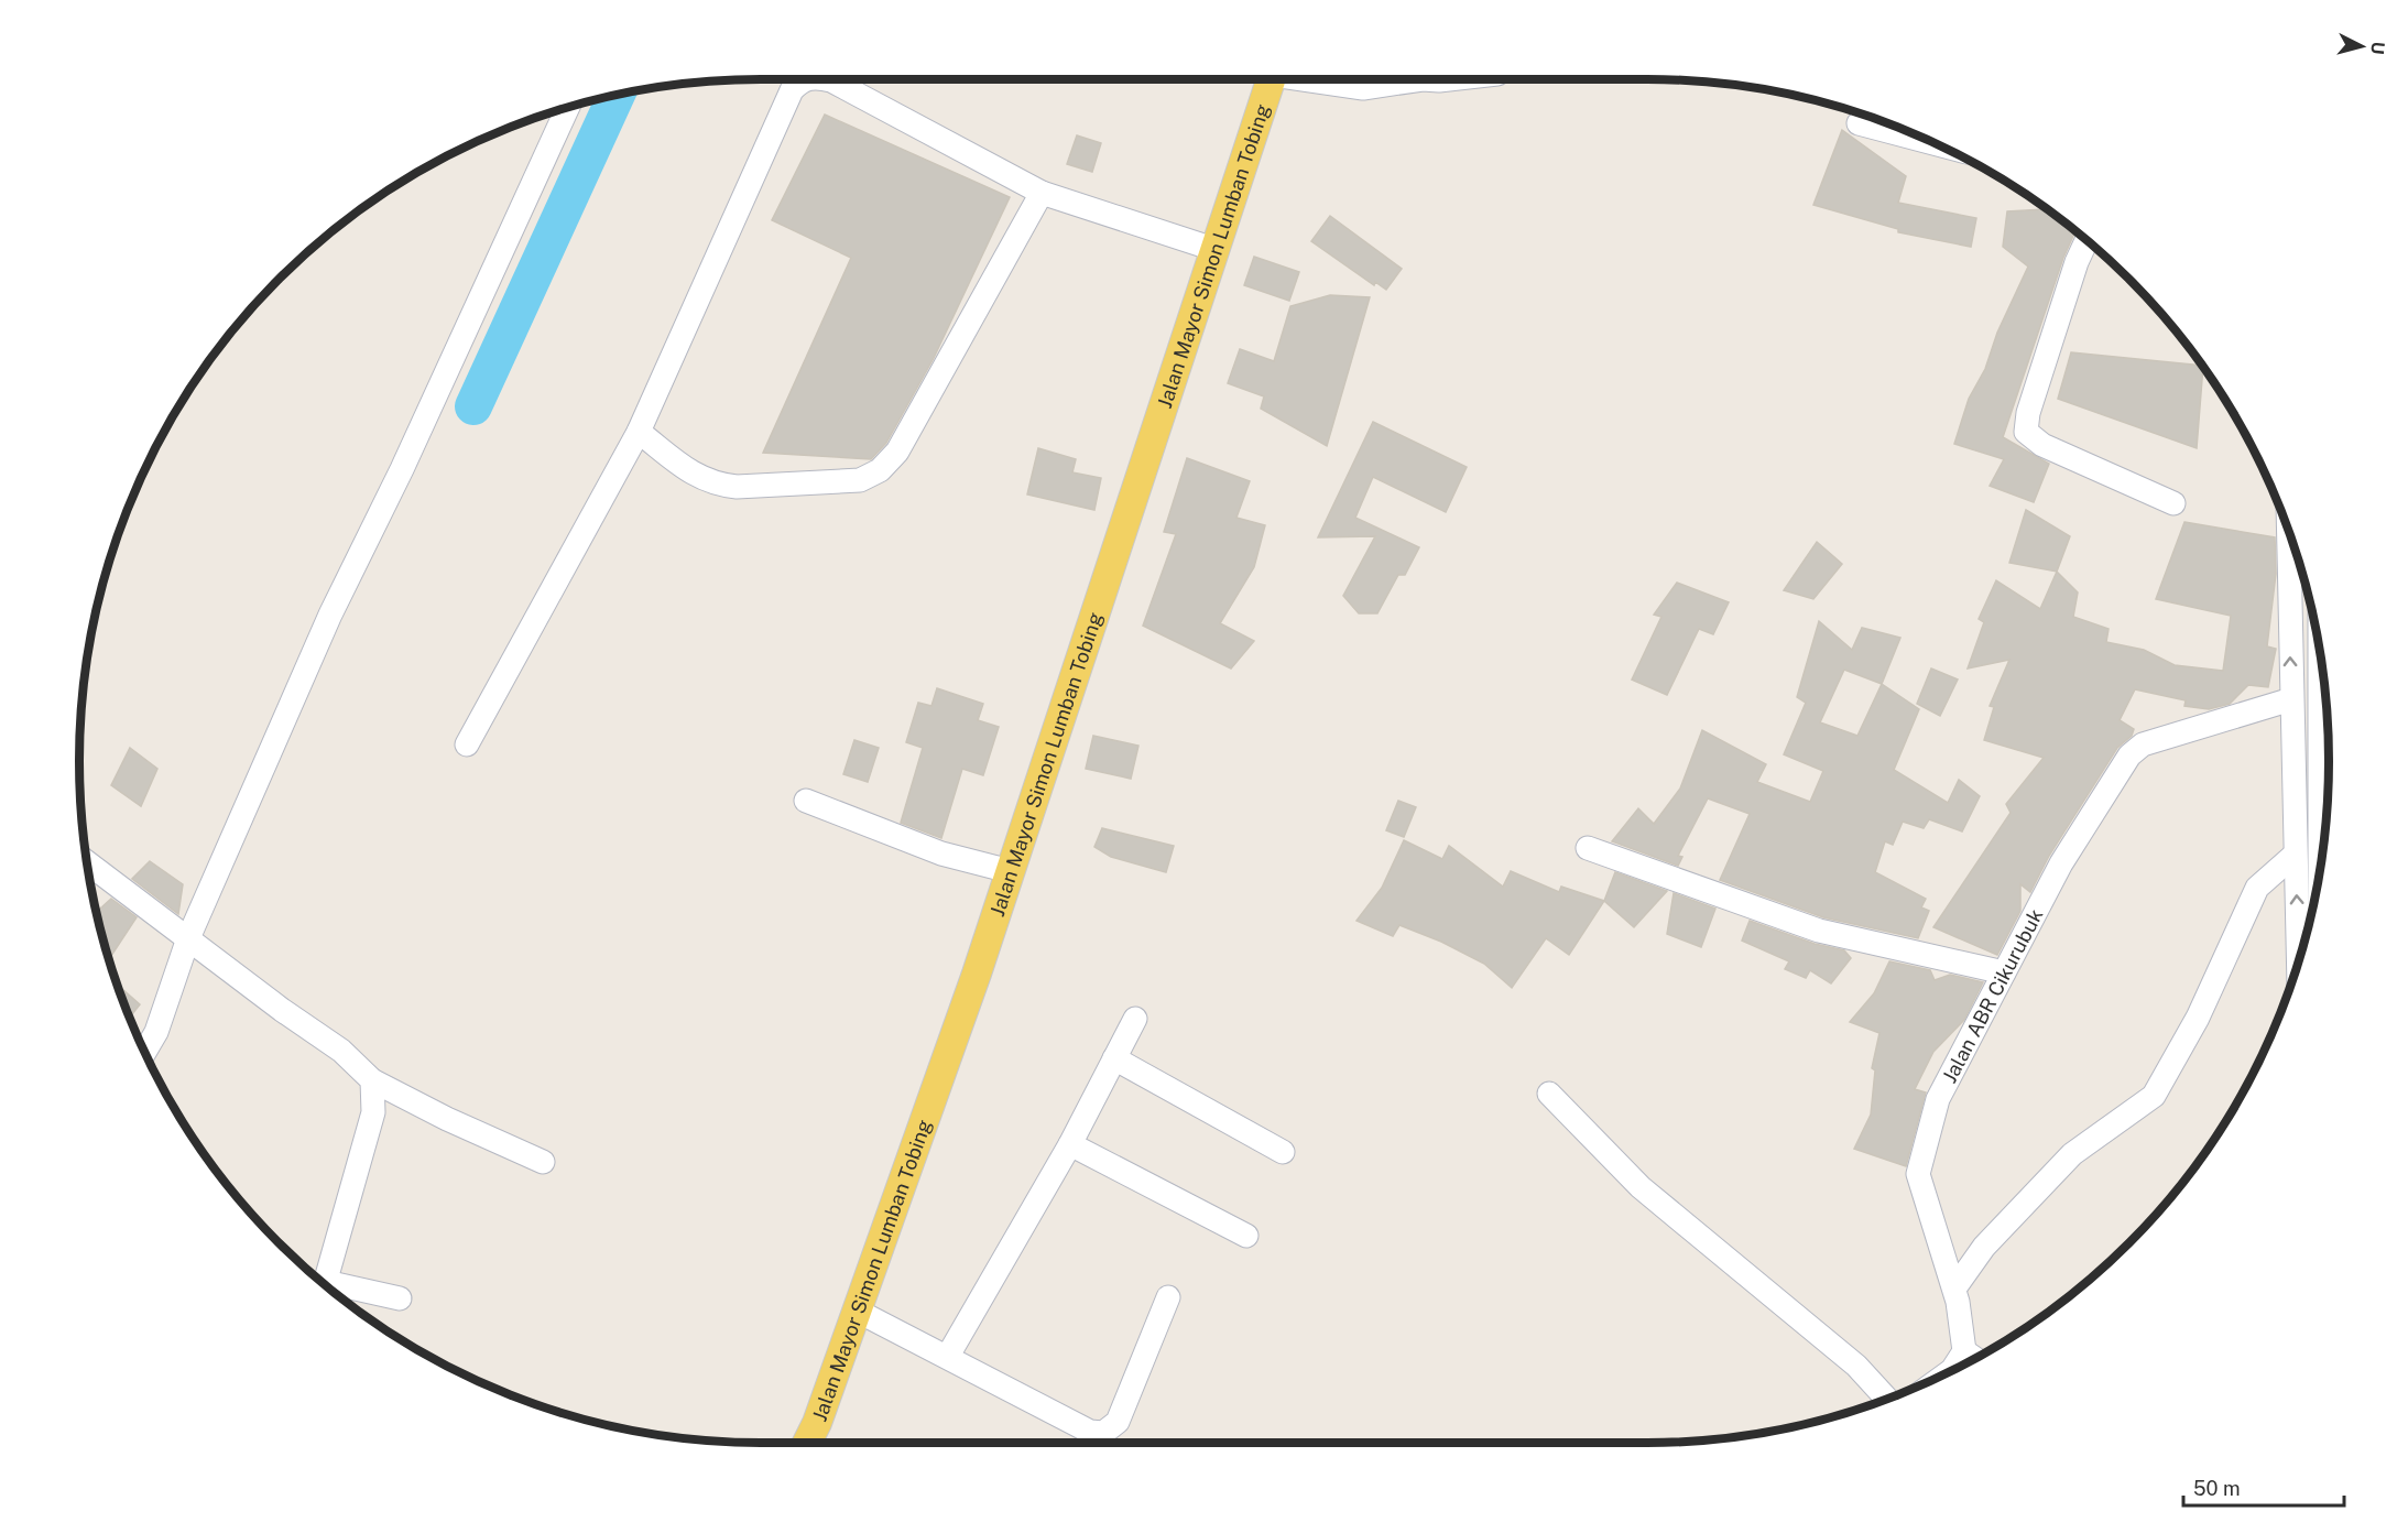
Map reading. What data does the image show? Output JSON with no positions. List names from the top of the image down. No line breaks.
{"streets":{"main road":["Jalan Mayor Simon Lumban Tobing"],"street":["Jalan ABR Cikurubuk"]},"scale_bar":"50 m","north":"right"}
